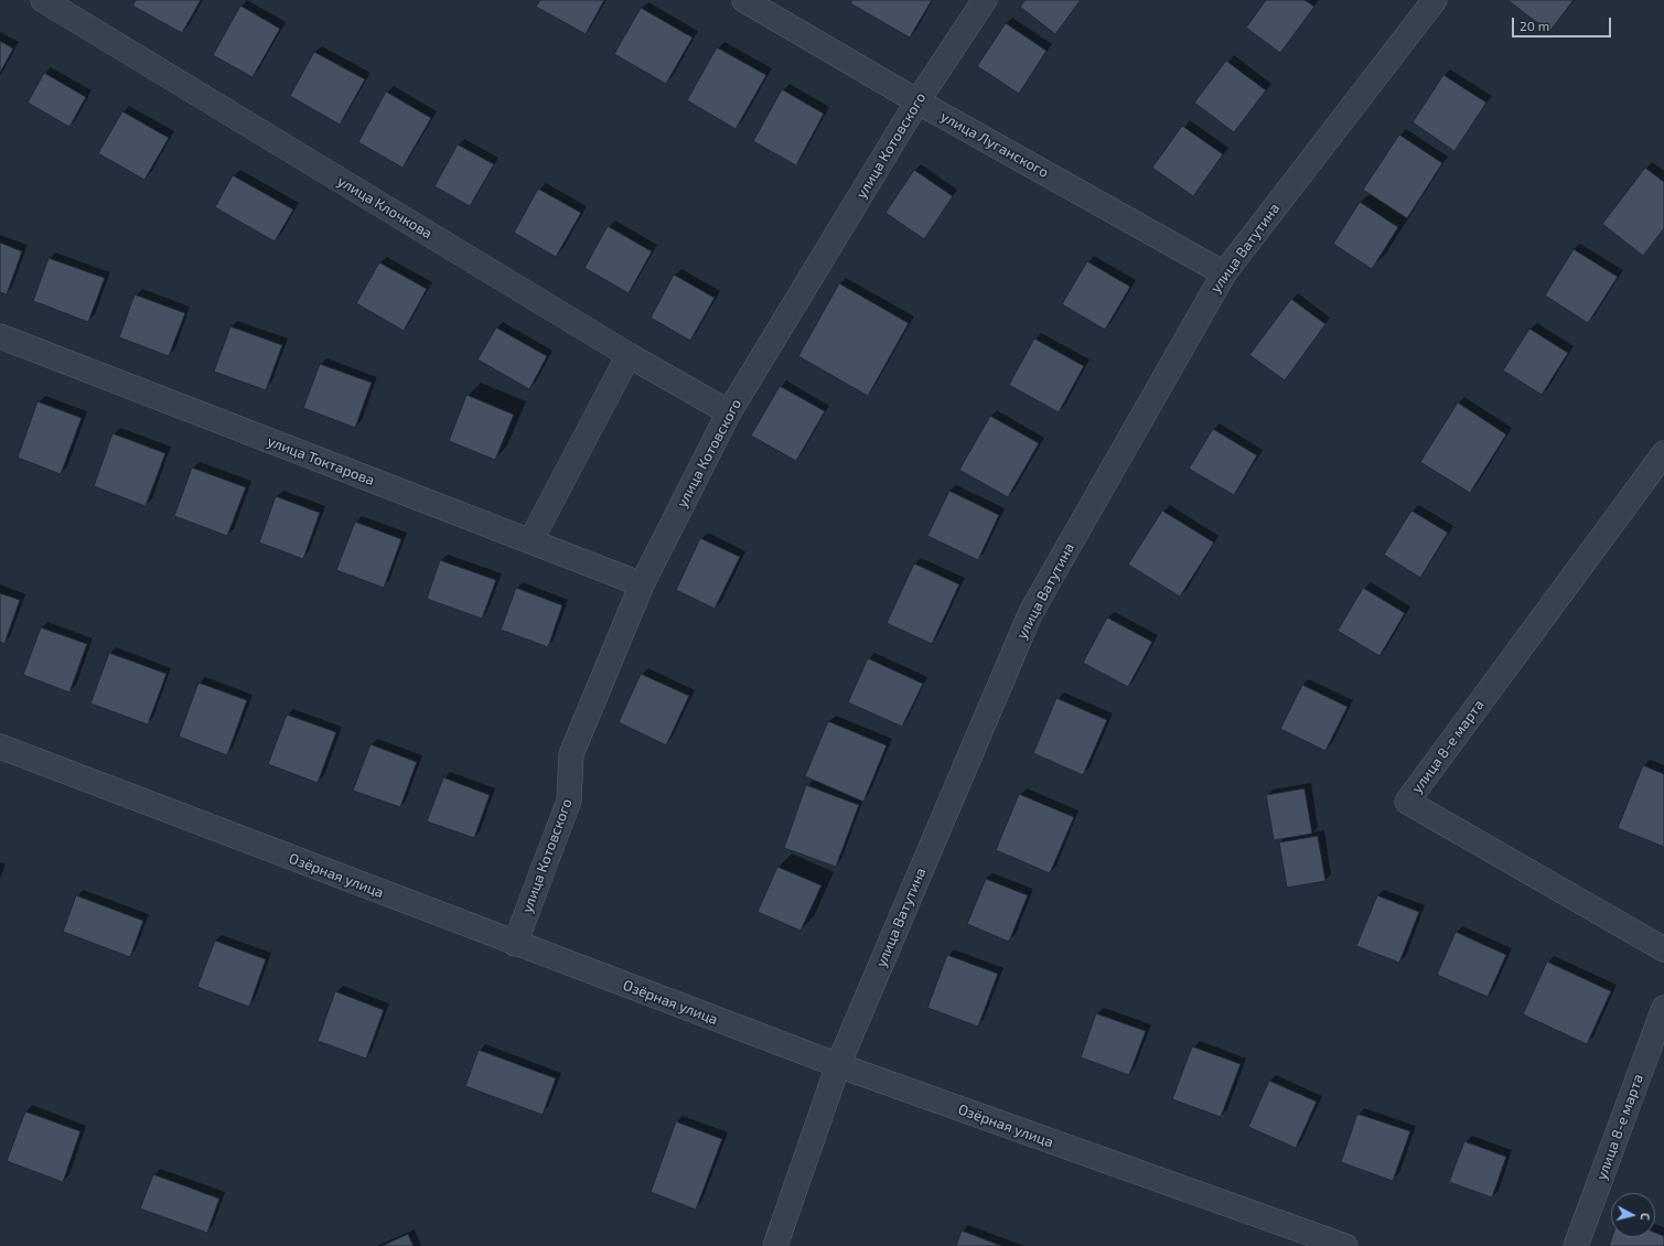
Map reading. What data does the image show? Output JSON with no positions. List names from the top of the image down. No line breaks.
{"streets":{"street":["улица Луганского","улица Котовского","улица Клочкова","улица Ватутина","улица Токтарова","улица 8-е марта","Озёрная улица"]},"crossings":[["улица Луганского","улица Котовского"],["улица Луганского","улица Ватутина"],["улица Котовского","улица Клочкова"],["улица Котовского","улица Токтарова"],["улица Котовского","Озёрная улица"],["улица Ватутина","Озёрная улица"]],"scale_bar":"20 m","north":"right"}
